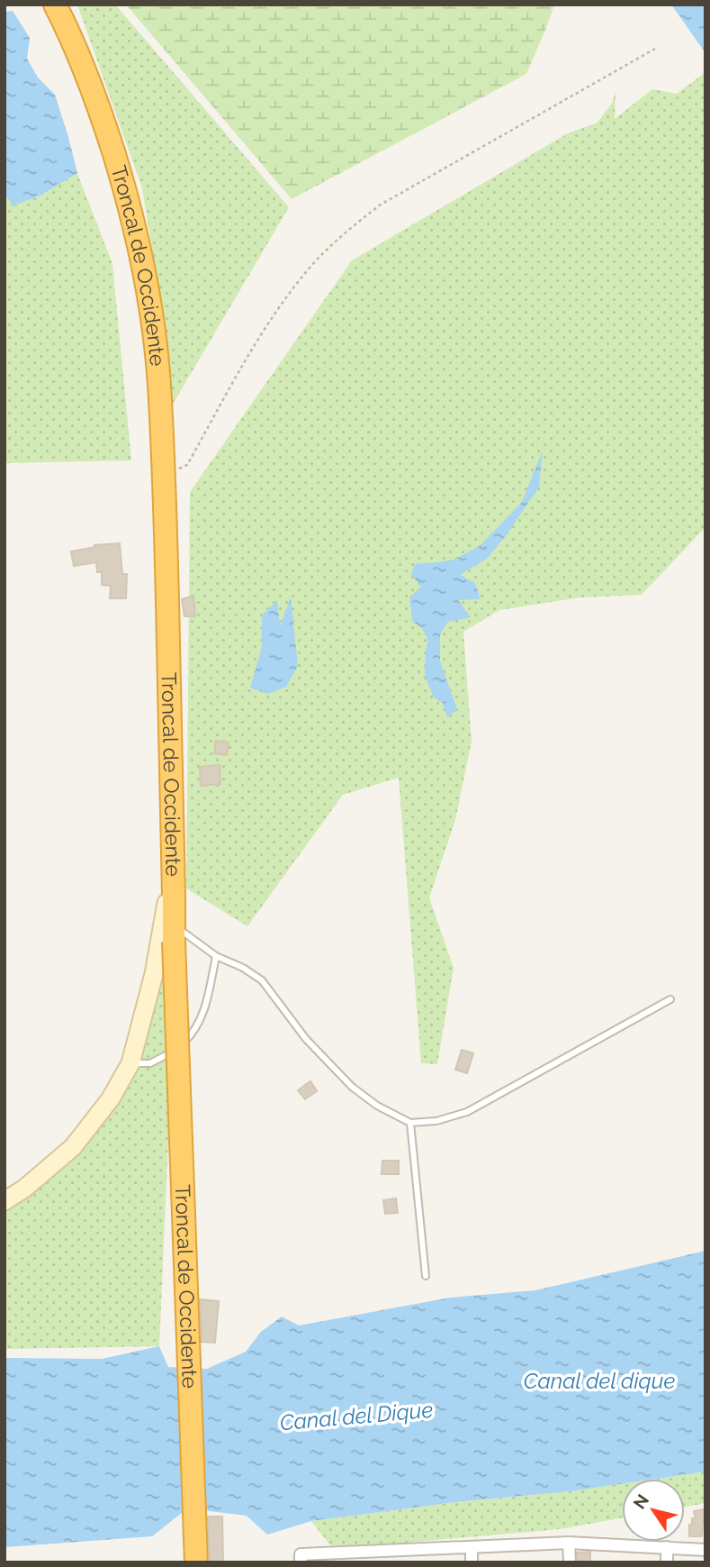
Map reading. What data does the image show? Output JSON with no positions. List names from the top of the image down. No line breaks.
{"streets":{"highway":["Troncal de Occidente"]},"water":["Canal del dique","Canal del Dique"],"north":"top left"}
